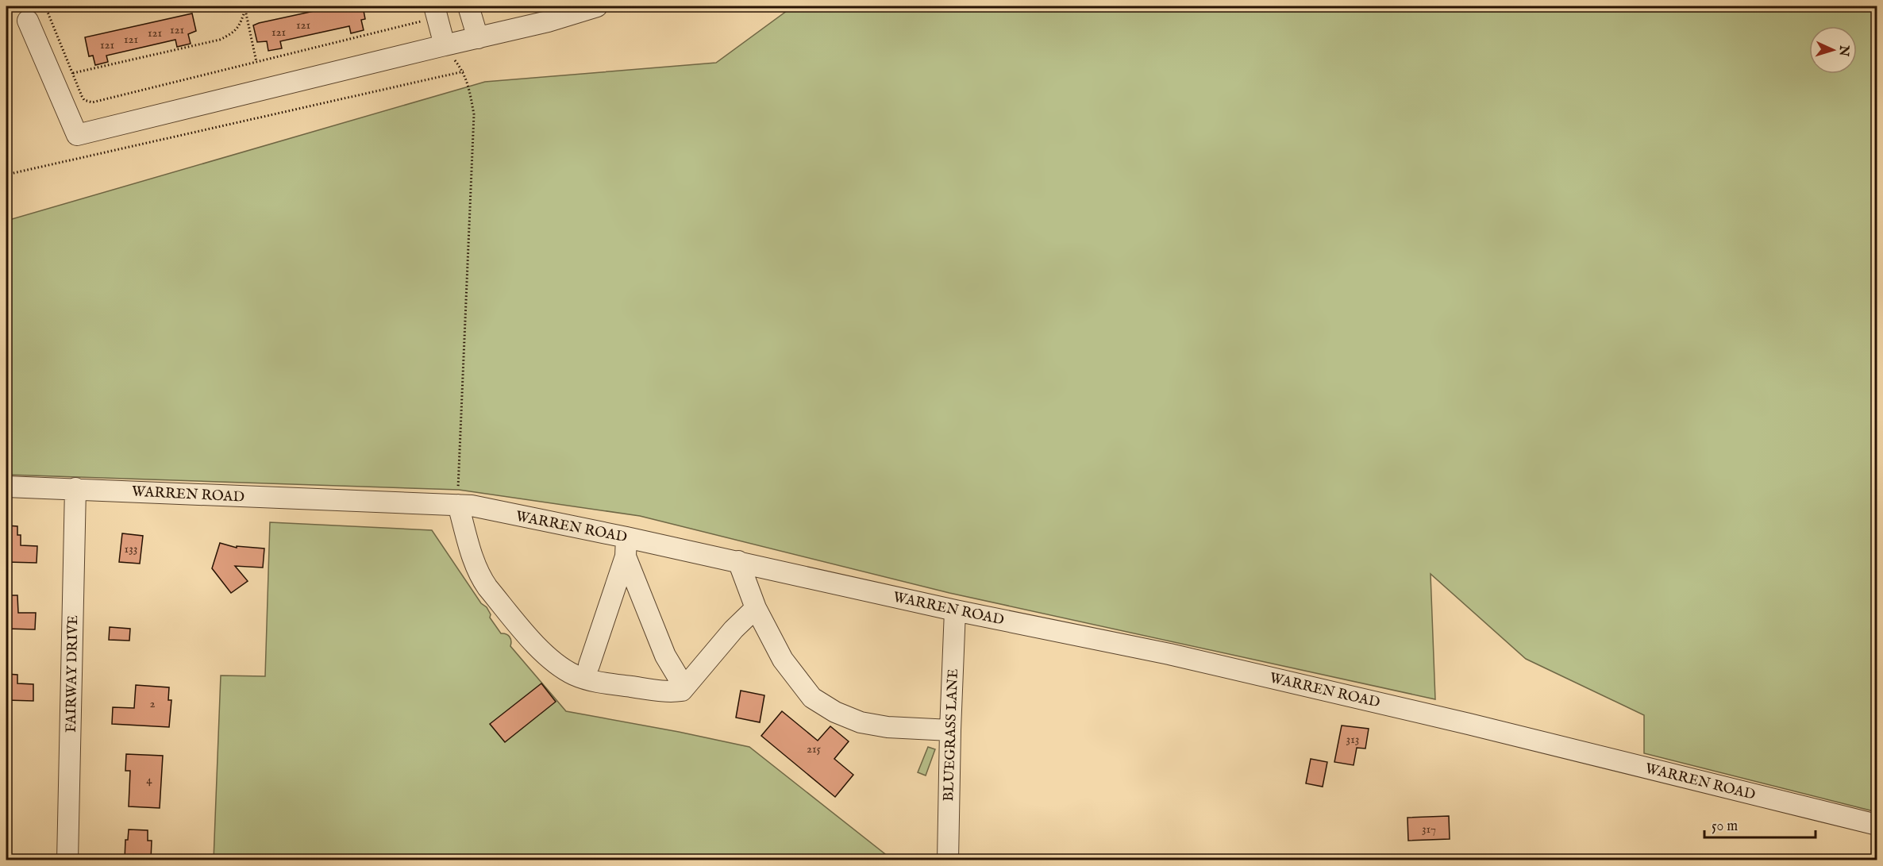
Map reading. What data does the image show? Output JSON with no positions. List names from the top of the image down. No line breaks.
{"streets":{"street":["WARREN ROAD","FAIRWAY DRIVE","BLUEGRASS LANE"]},"crossings":[["WARREN ROAD","FAIRWAY DRIVE"],["WARREN ROAD","BLUEGRASS LANE"]],"house_numbers":["121","121","121","121","121","121","133","2","313","215","4","317"],"scale_bar":"50 m","north":"right"}
